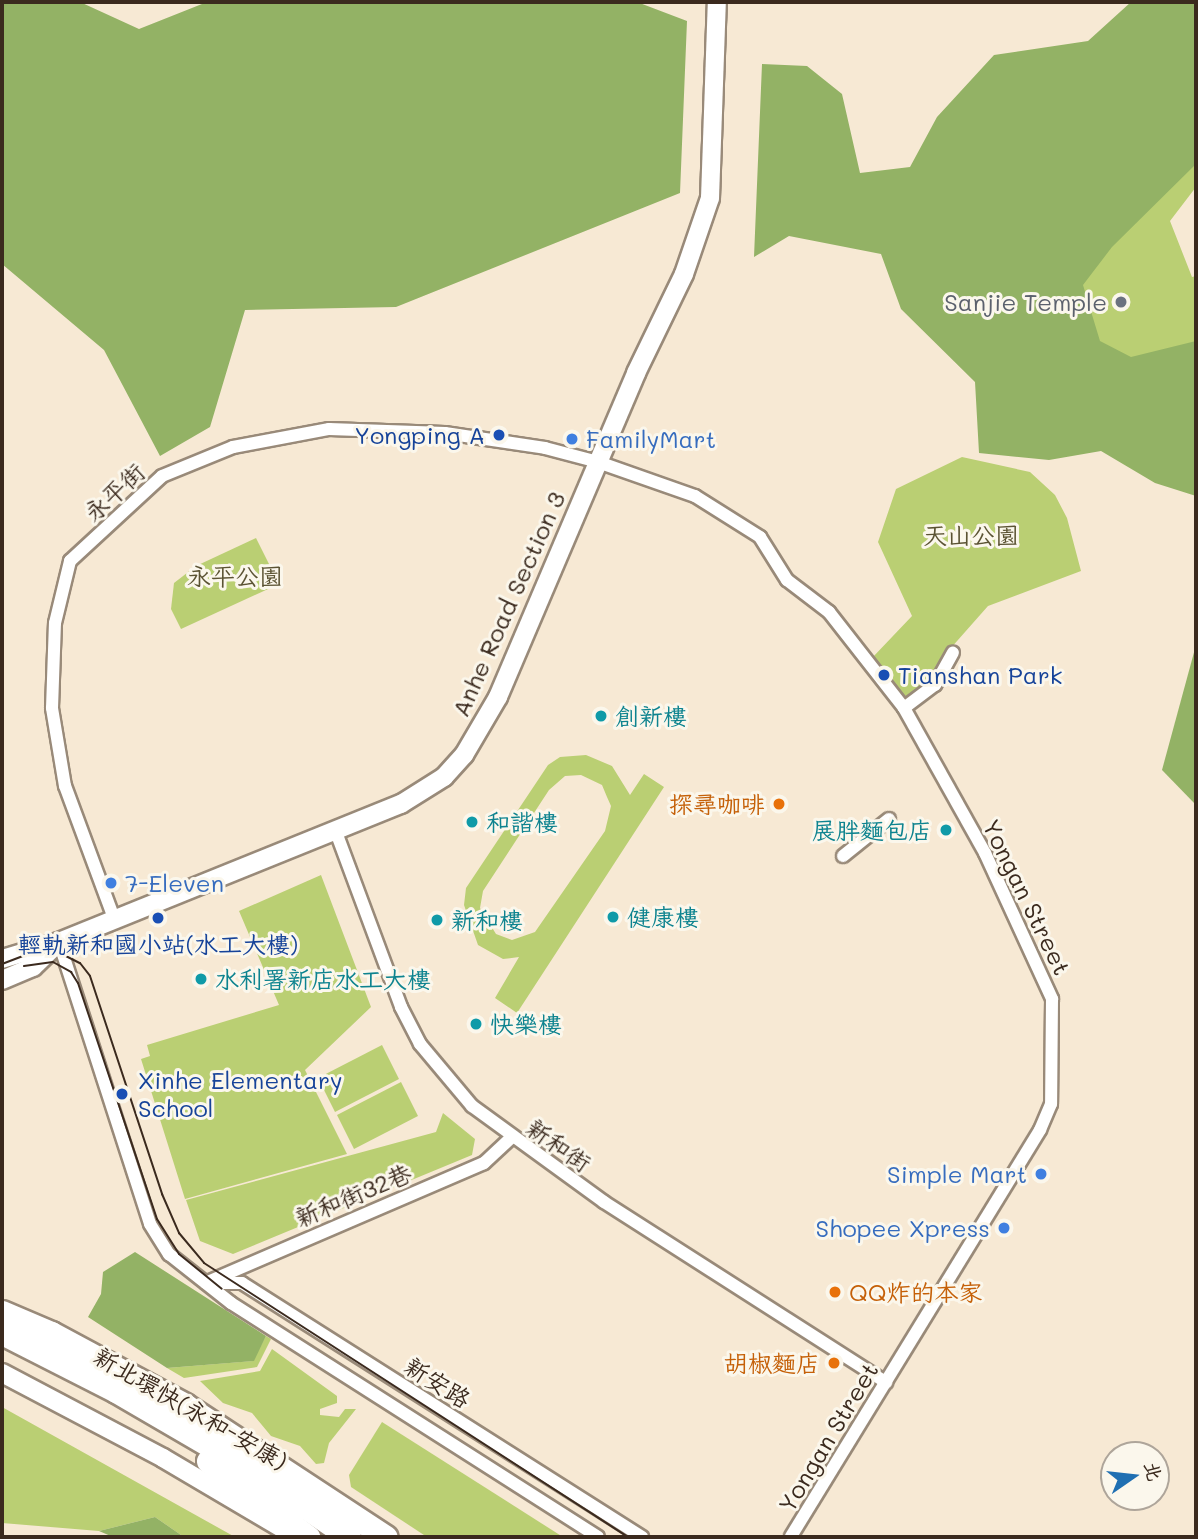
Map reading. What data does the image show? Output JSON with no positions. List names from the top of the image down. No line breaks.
{"streets":{"highway":["新北環快(永和-安康)"],"main road":["Anhe Road Section 3"],"street":["永平街","Yongan Street","新和街","新和街32巷","新安路"]},"crossings":[["永平街","Anhe Road Section 3"],["永平街","Yongan Street"],["Anhe Road Section 3","Yongan Street"],["Anhe Road Section 3","新和街"],["Anhe Road Section 3","新安路"],["Yongan Street","新和街"],["新和街","新和街32巷"],["新和街32巷","新安路"]],"parks":["天山公園","永平公園"],"places":["Sanjie Temple","Yongping A","FamilyMart","Tianshan Park","創新樓","探尋咖啡","和諧樓","展胖麵包店","7-Eleven","健康樓","輕軌新和國小站(水工大樓)","新和樓","水利署新店水工大樓","快樂樓","Xinhe Elementary School","Simple Mart","Shopee Xpress","QQ炸的本家","胡椒麵店"],"north":"right"}
